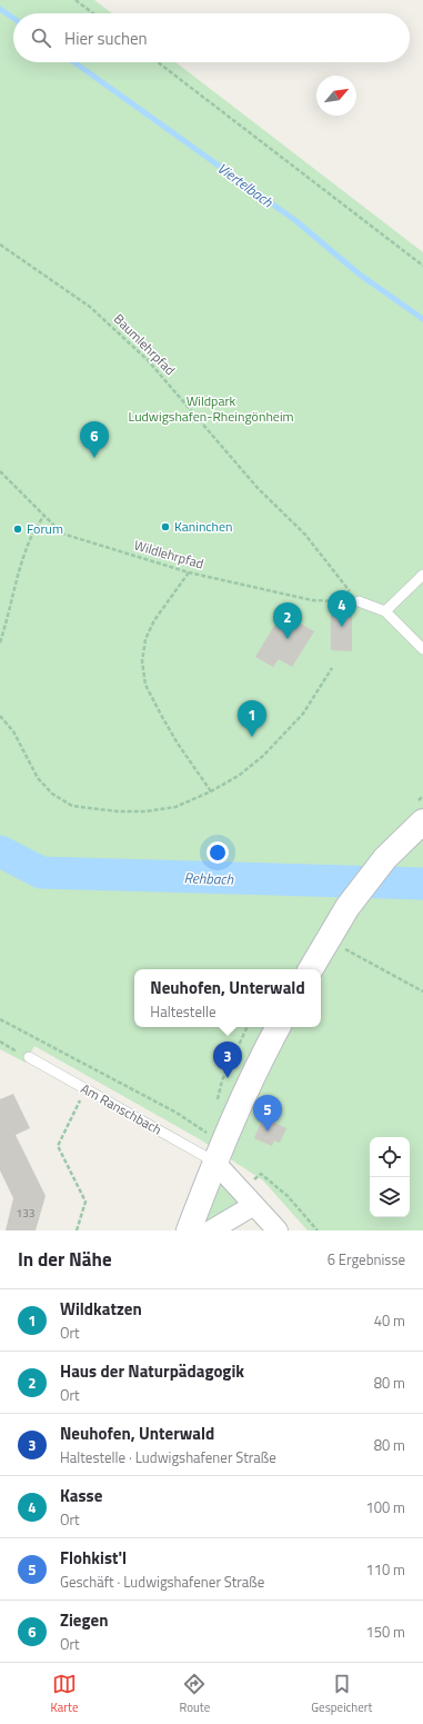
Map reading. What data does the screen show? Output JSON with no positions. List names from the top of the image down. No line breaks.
{"streets":{"lane":["Am Ranschbach"],"path":["Baumlehrpfad","Wildlehrpfad"]},"crossings":[["Baumlehrpfad","Wildlehrpfad"]],"water":["Viertelbach","Rehbach"],"parks":["Wildpark Ludwigshafen-Rheingönheim"],"places":["Kaninchen","Forum"],"house_numbers":["133"],"north":"top right","page":{"search":"Hier suchen","pins":["6","4","2","1","3","5"],"popup":["Neuhofen, Unterwald","Haltestelle"],"heading":["In der Nähe","6 Ergebnisse"],"list":[{"mark":"1","name":"Wildkatzen","note":"Ort","value":"40 m"},{"mark":"2","name":"Haus der Naturpädagogik","note":"Ort","value":"80 m"},{"mark":"3","name":"Neuhofen, Unterwald","note":"Haltestelle · Ludwigshafener Straße","value":"80 m"},{"mark":"4","name":"Kasse","note":"Ort","value":"100 m"},{"mark":"5","name":"Flohkist'l","note":"Geschäft · Ludwigshafener Straße","value":"110 m"},{"mark":"6","name":"Ziegen","note":"Ort","value":"150 m"}],"nav":["Karte","Route","Gespeichert"]}}
